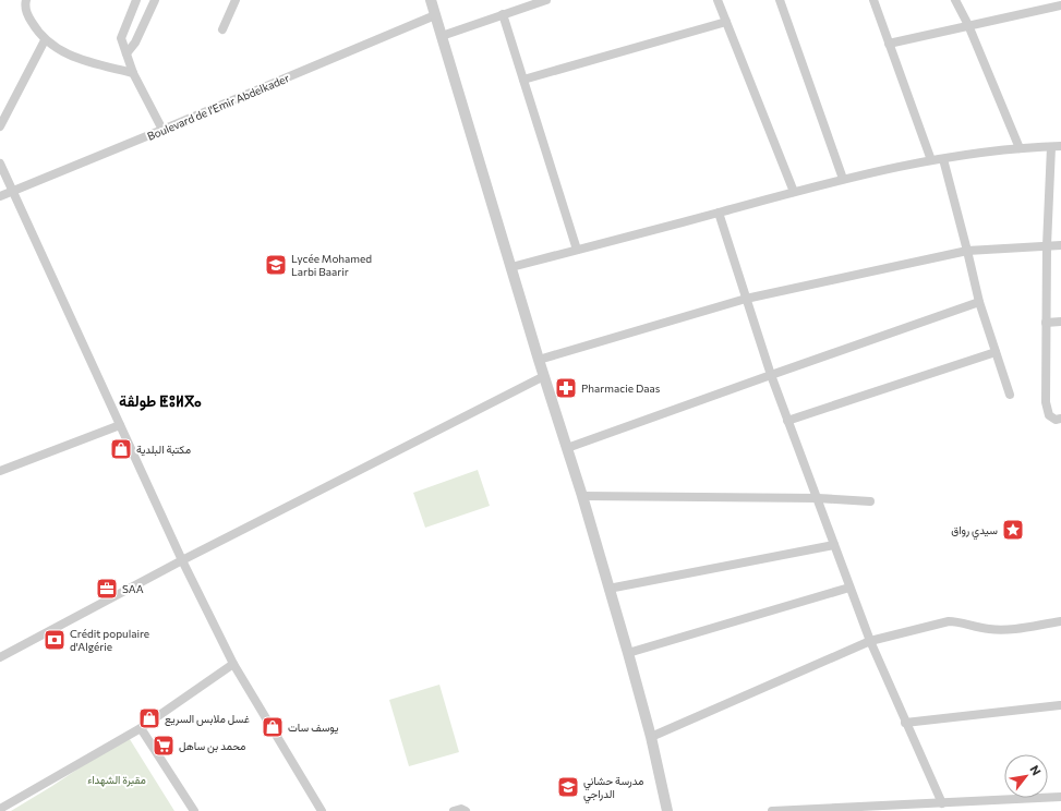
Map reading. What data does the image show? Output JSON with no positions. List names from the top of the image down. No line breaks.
{"streets":{"street":["Boulevard de l'Emir Abdelkader"]},"districts":["طولڤة ⵟⵓⵍⴳⴰ"],"parks":["مقبرة الشهداء"],"places":{"school or university":["Lycée Mohamed Larbi Baarir","مدرسة حشاني الدراجي"],"pharmacy":["Pharmacie Daas"],"shop":["مكتبة البلدية","غسل ملابس السريع","يوسف سات"],"place":["سيدي رواق"],"office":["SAA"],"bank":["Crédit populaire d'Algérie"],"supermarket":["محمد بن ساهل"]},"north":"top right"}
